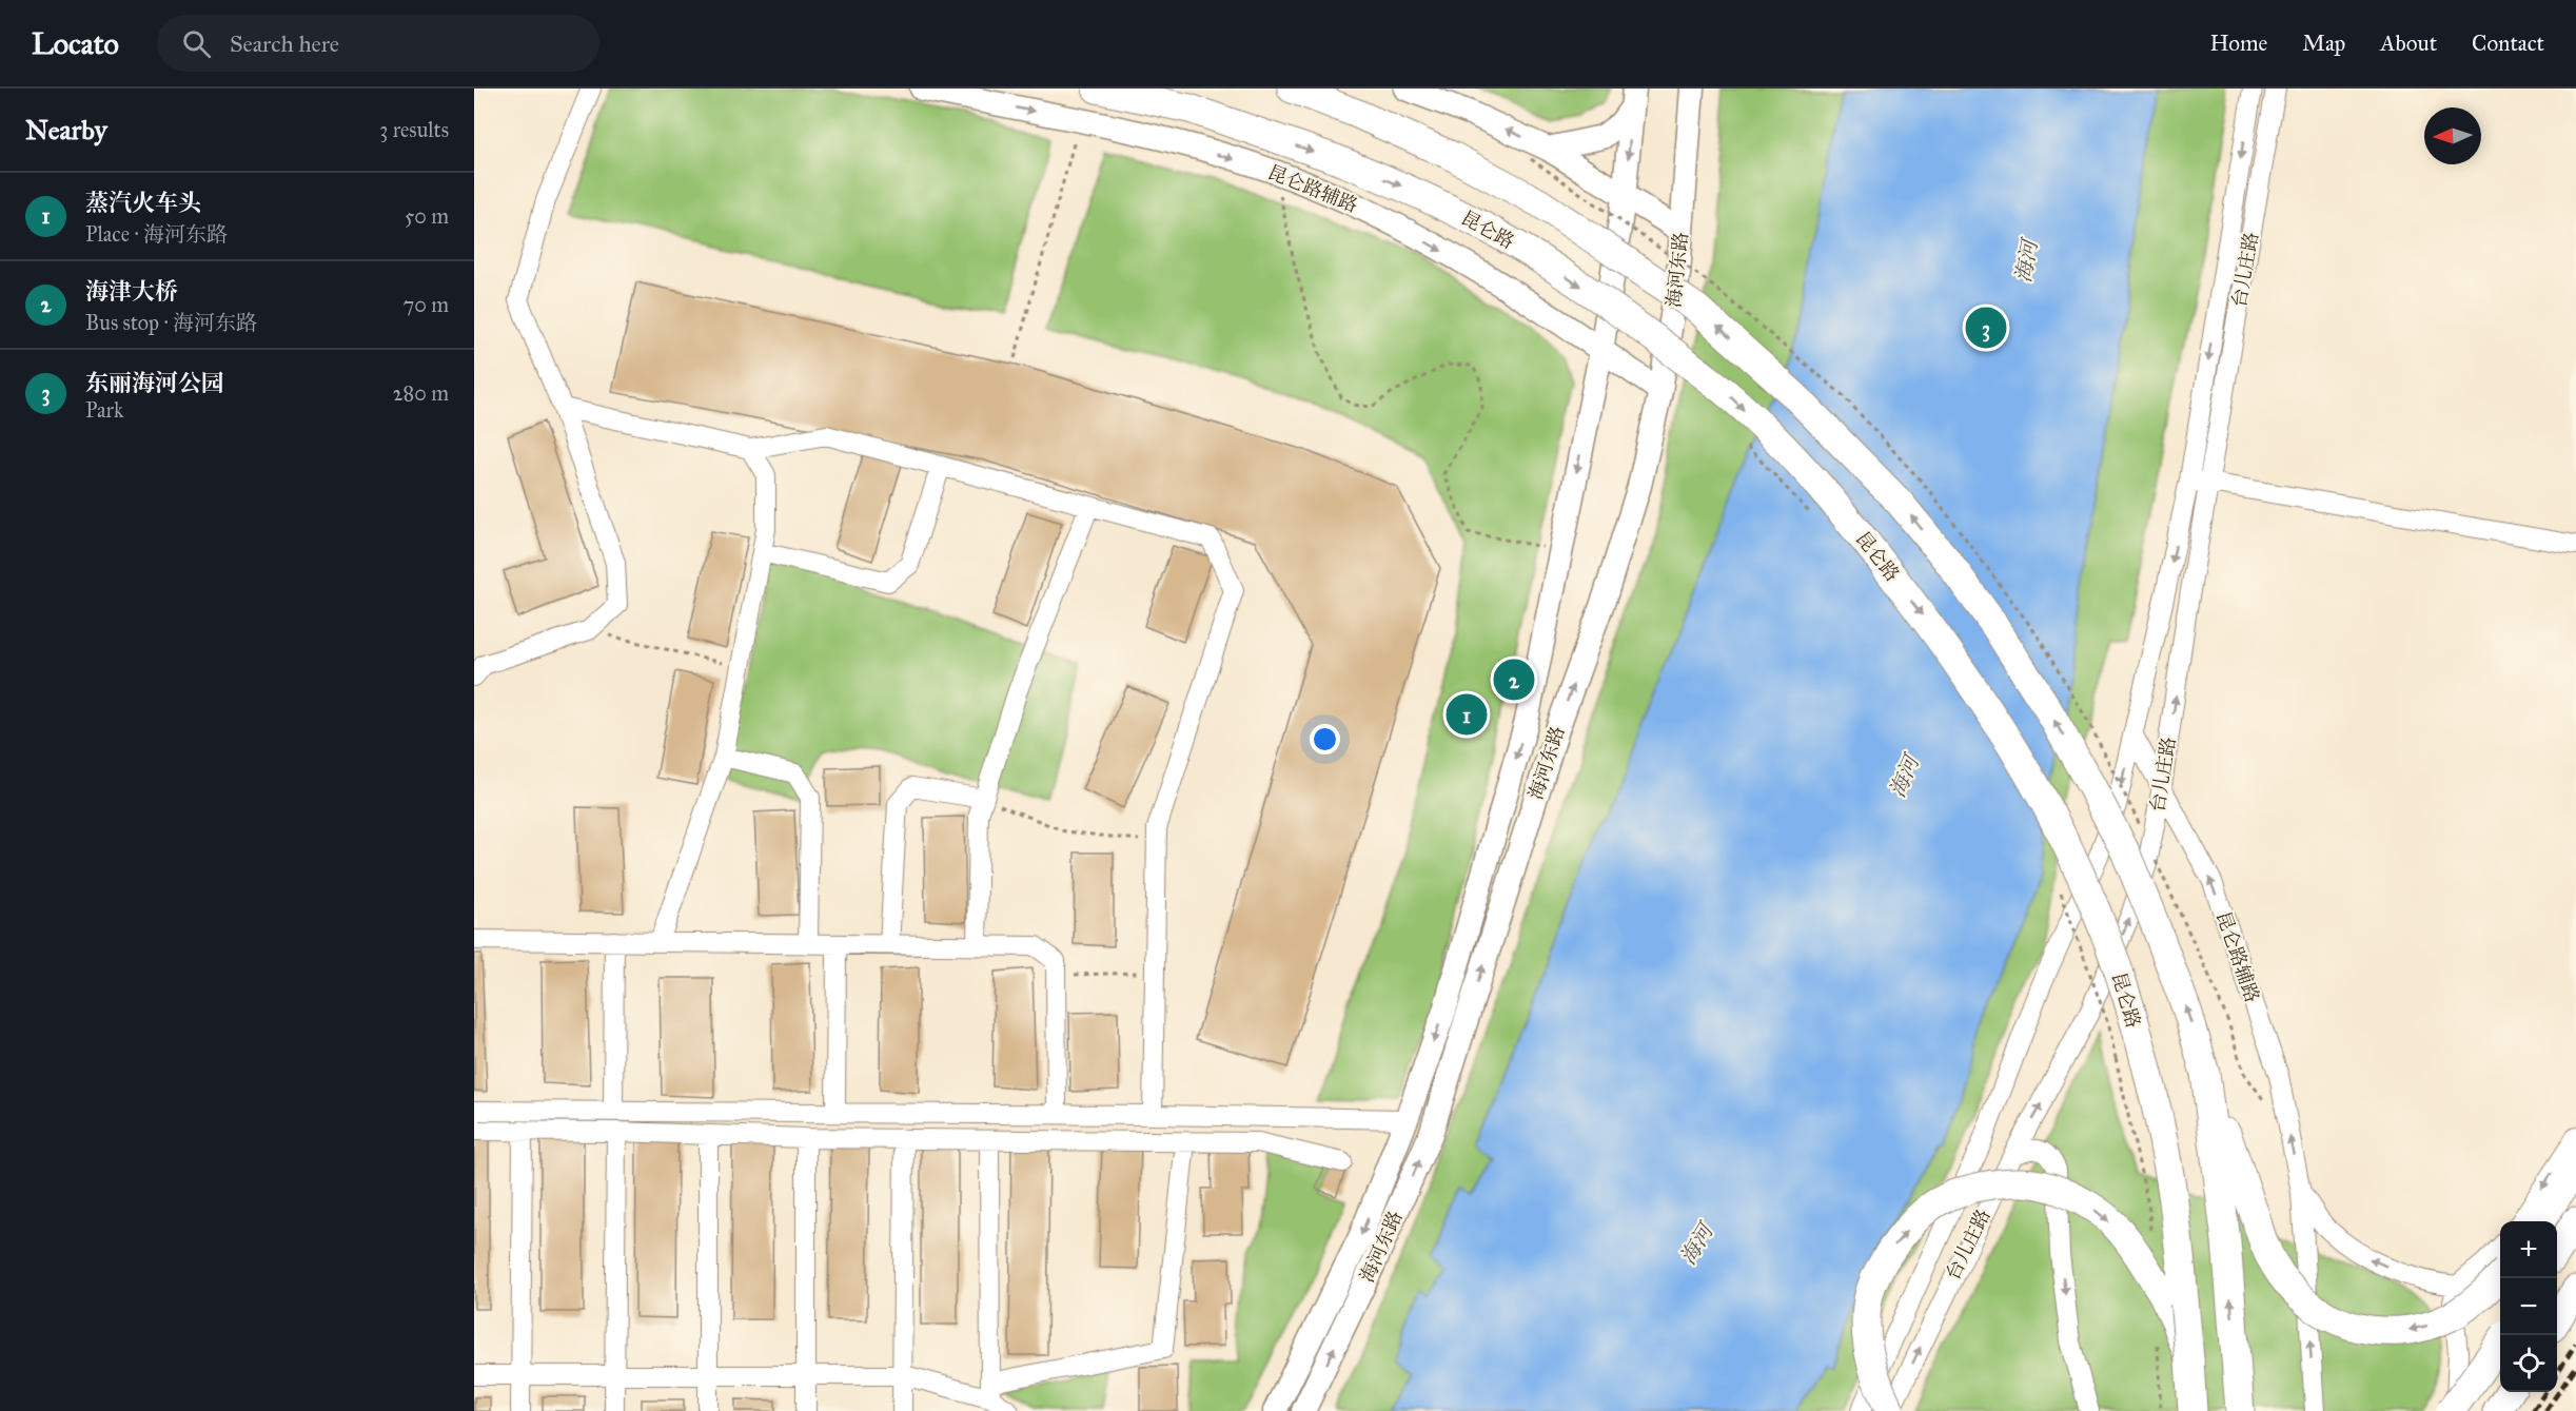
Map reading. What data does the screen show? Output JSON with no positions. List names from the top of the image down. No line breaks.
{"streets":{"highway":["昆仑路"],"main road":["昆仑路辅路","海河东路"],"street":["台儿庄路"]},"crossings":[["昆仑路辅路","海河东路"],["昆仑路辅路","台儿庄路"]],"water":["海河"],"north":"left","page":{"header":"Locato","search":"Search here","nav":["Home","Map","About","Contact"],"heading":["Nearby","3 results"],"list":[{"mark":"1","name":"蒸汽火车头","note":"Place · 海河东路","value":"50 m"},{"mark":"2","name":"海津大桥","note":"Bus stop · 海河东路","value":"70 m"},{"mark":"3","name":"东丽海河公园","note":"Park","value":"280 m"}],"pins":["3","2","1"],"map_buttons":["+","−"]}}
